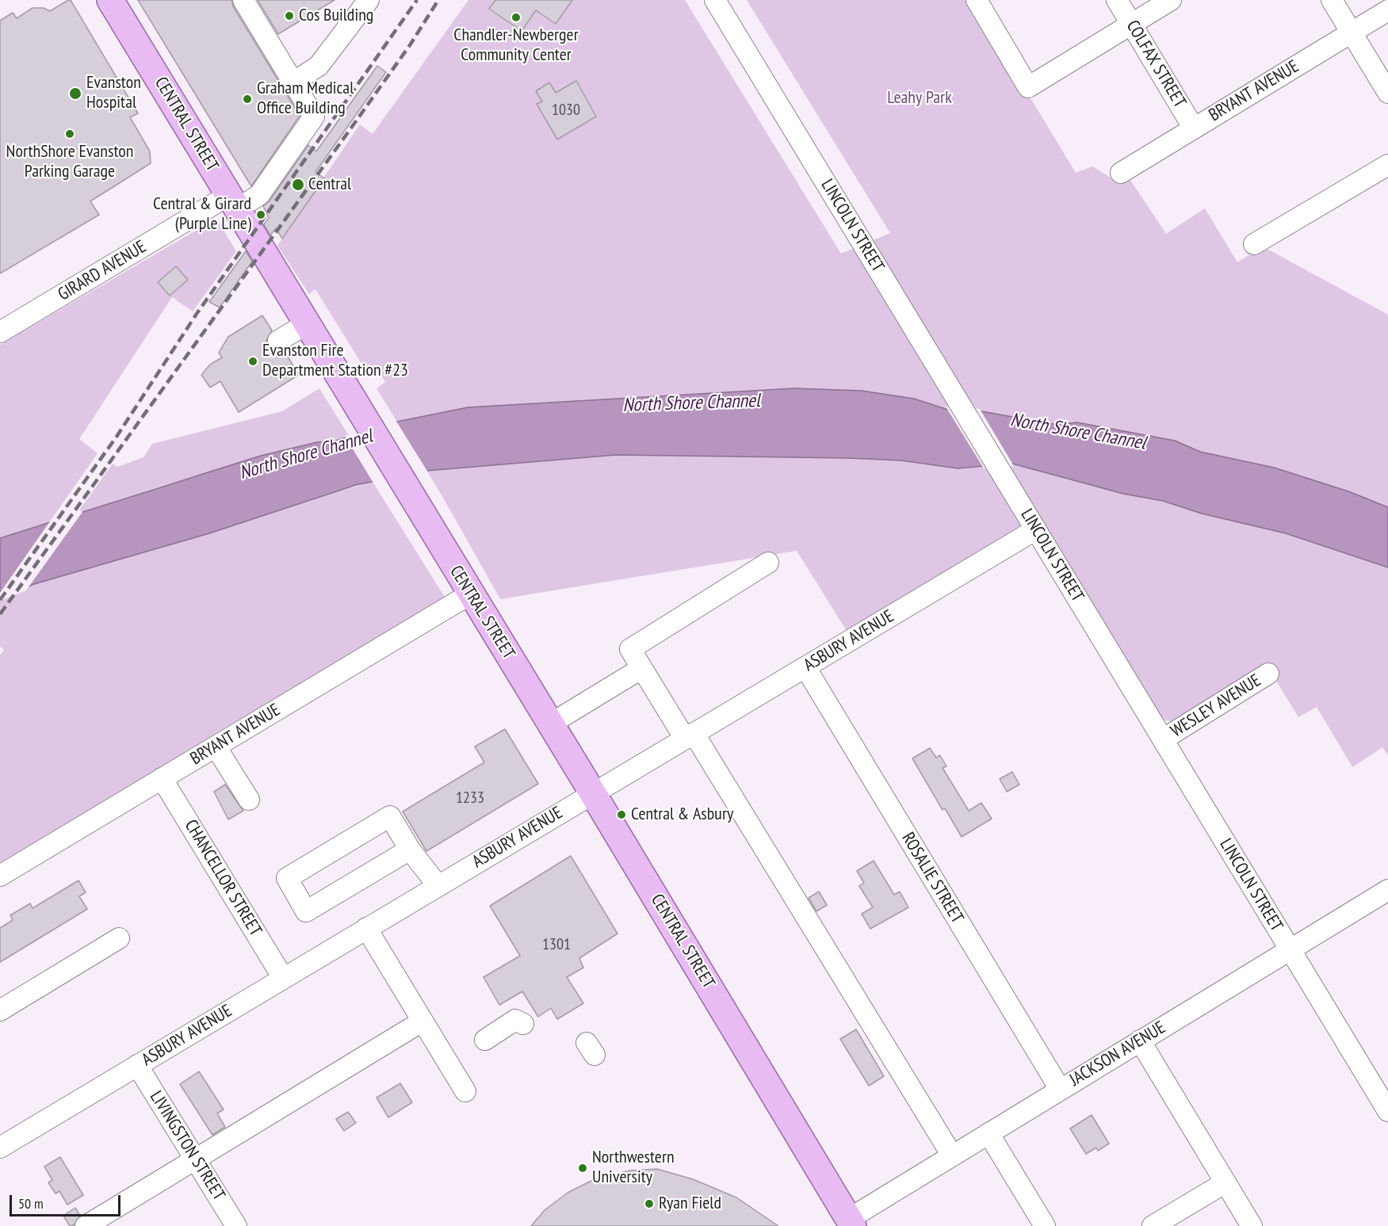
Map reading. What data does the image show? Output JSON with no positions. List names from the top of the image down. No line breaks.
{"streets":{"main road":["CENTRAL STREET"],"street":["COLFAX STREET","BRYANT AVENUE","LINCOLN STREET","GIRARD AVENUE","ASBURY AVENUE","WESLEY AVENUE","CHANCELLOR STREET","ROSALIE STREET","JACKSON AVENUE","LIVINGSTON STREET"]},"crossings":[["COLFAX STREET","BRYANT AVENUE"],["BRYANT AVENUE","CENTRAL STREET"],["BRYANT AVENUE","CHANCELLOR STREET"],["CENTRAL STREET","GIRARD AVENUE"],["CENTRAL STREET","ASBURY AVENUE"],["CENTRAL STREET","JACKSON AVENUE"],["LINCOLN STREET","ASBURY AVENUE"],["LINCOLN STREET","WESLEY AVENUE"],["LINCOLN STREET","JACKSON AVENUE"],["ASBURY AVENUE","CHANCELLOR STREET"],["ASBURY AVENUE","ROSALIE STREET"],["ASBURY AVENUE","LIVINGSTON STREET"],["ROSALIE STREET","JACKSON AVENUE"]],"water":["North Shore Channel"],"parks":["Leahy Park"],"places":["Cos Building","Chandler-Newberger Community Center","Evanston Hospital","Graham Medical Office Building","NorthShore Evanston Parking Garage","Central","Central & Girard (Purple Line)","Evanston Fire Department Station #23","Central & Asbury","Northwestern University","Ryan Field"],"house_numbers":["1030","1233","1301"],"scale_bar":"50 m"}
